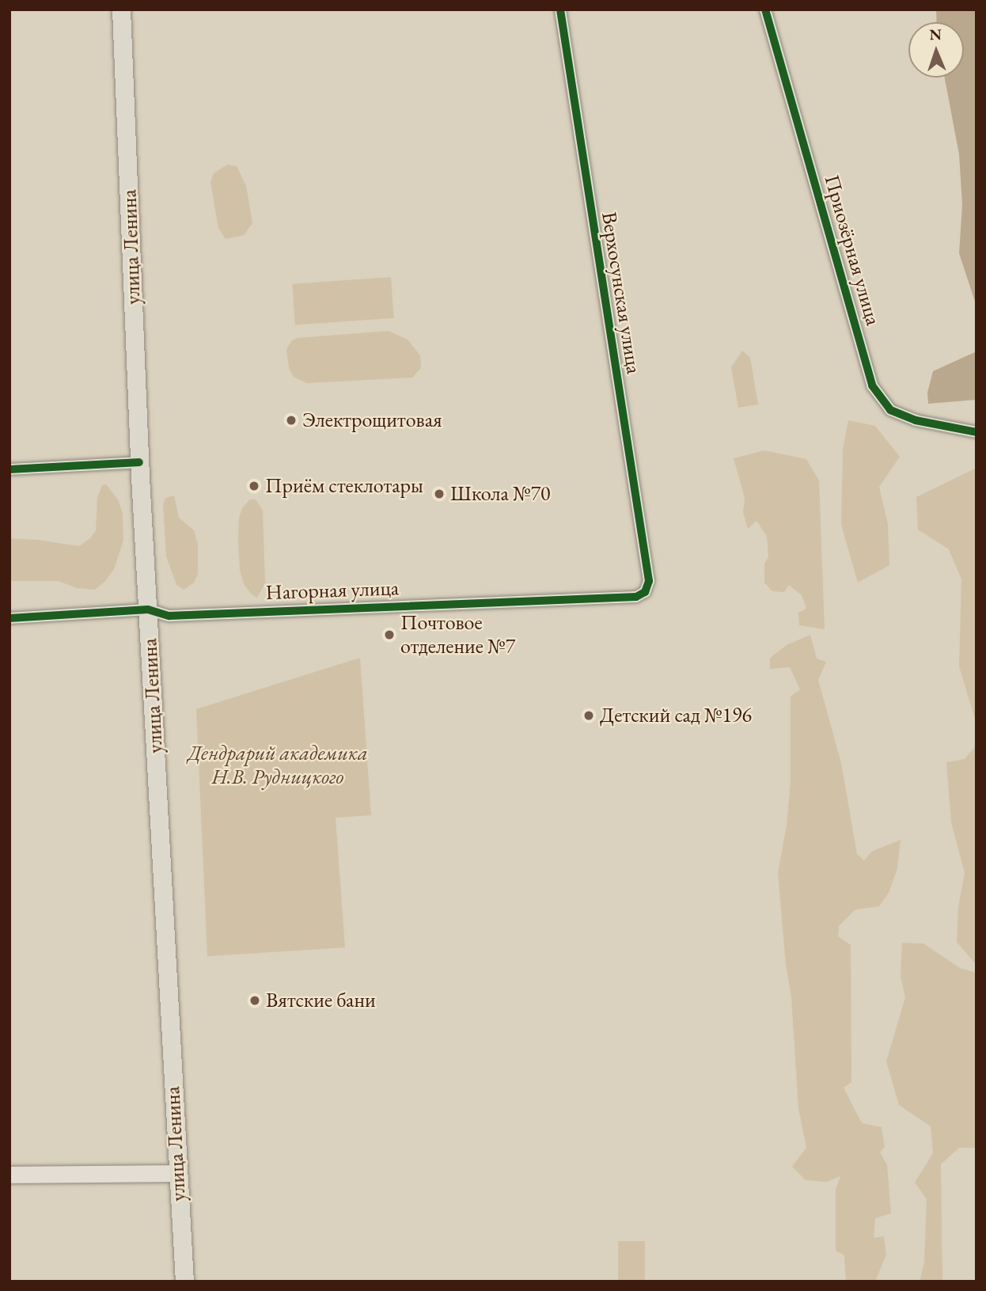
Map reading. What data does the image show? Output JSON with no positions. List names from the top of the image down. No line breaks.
{"streets":{"main road":["улица Ленина"],"street":["Приозёрная улица","Верхосунская улица","Нагорная улица"]},"crossings":[["улица Ленина","Нагорная улица"],["Верхосунская улица","Нагорная улица"]],"parks":["Дендрарий академика Н.В. Рудницкого"],"places":["Электрощитовая","Приём стеклотары","Школа №70","Почтовое отделение №7","Детский сад №196","Вятские бани"],"north":"top"}
